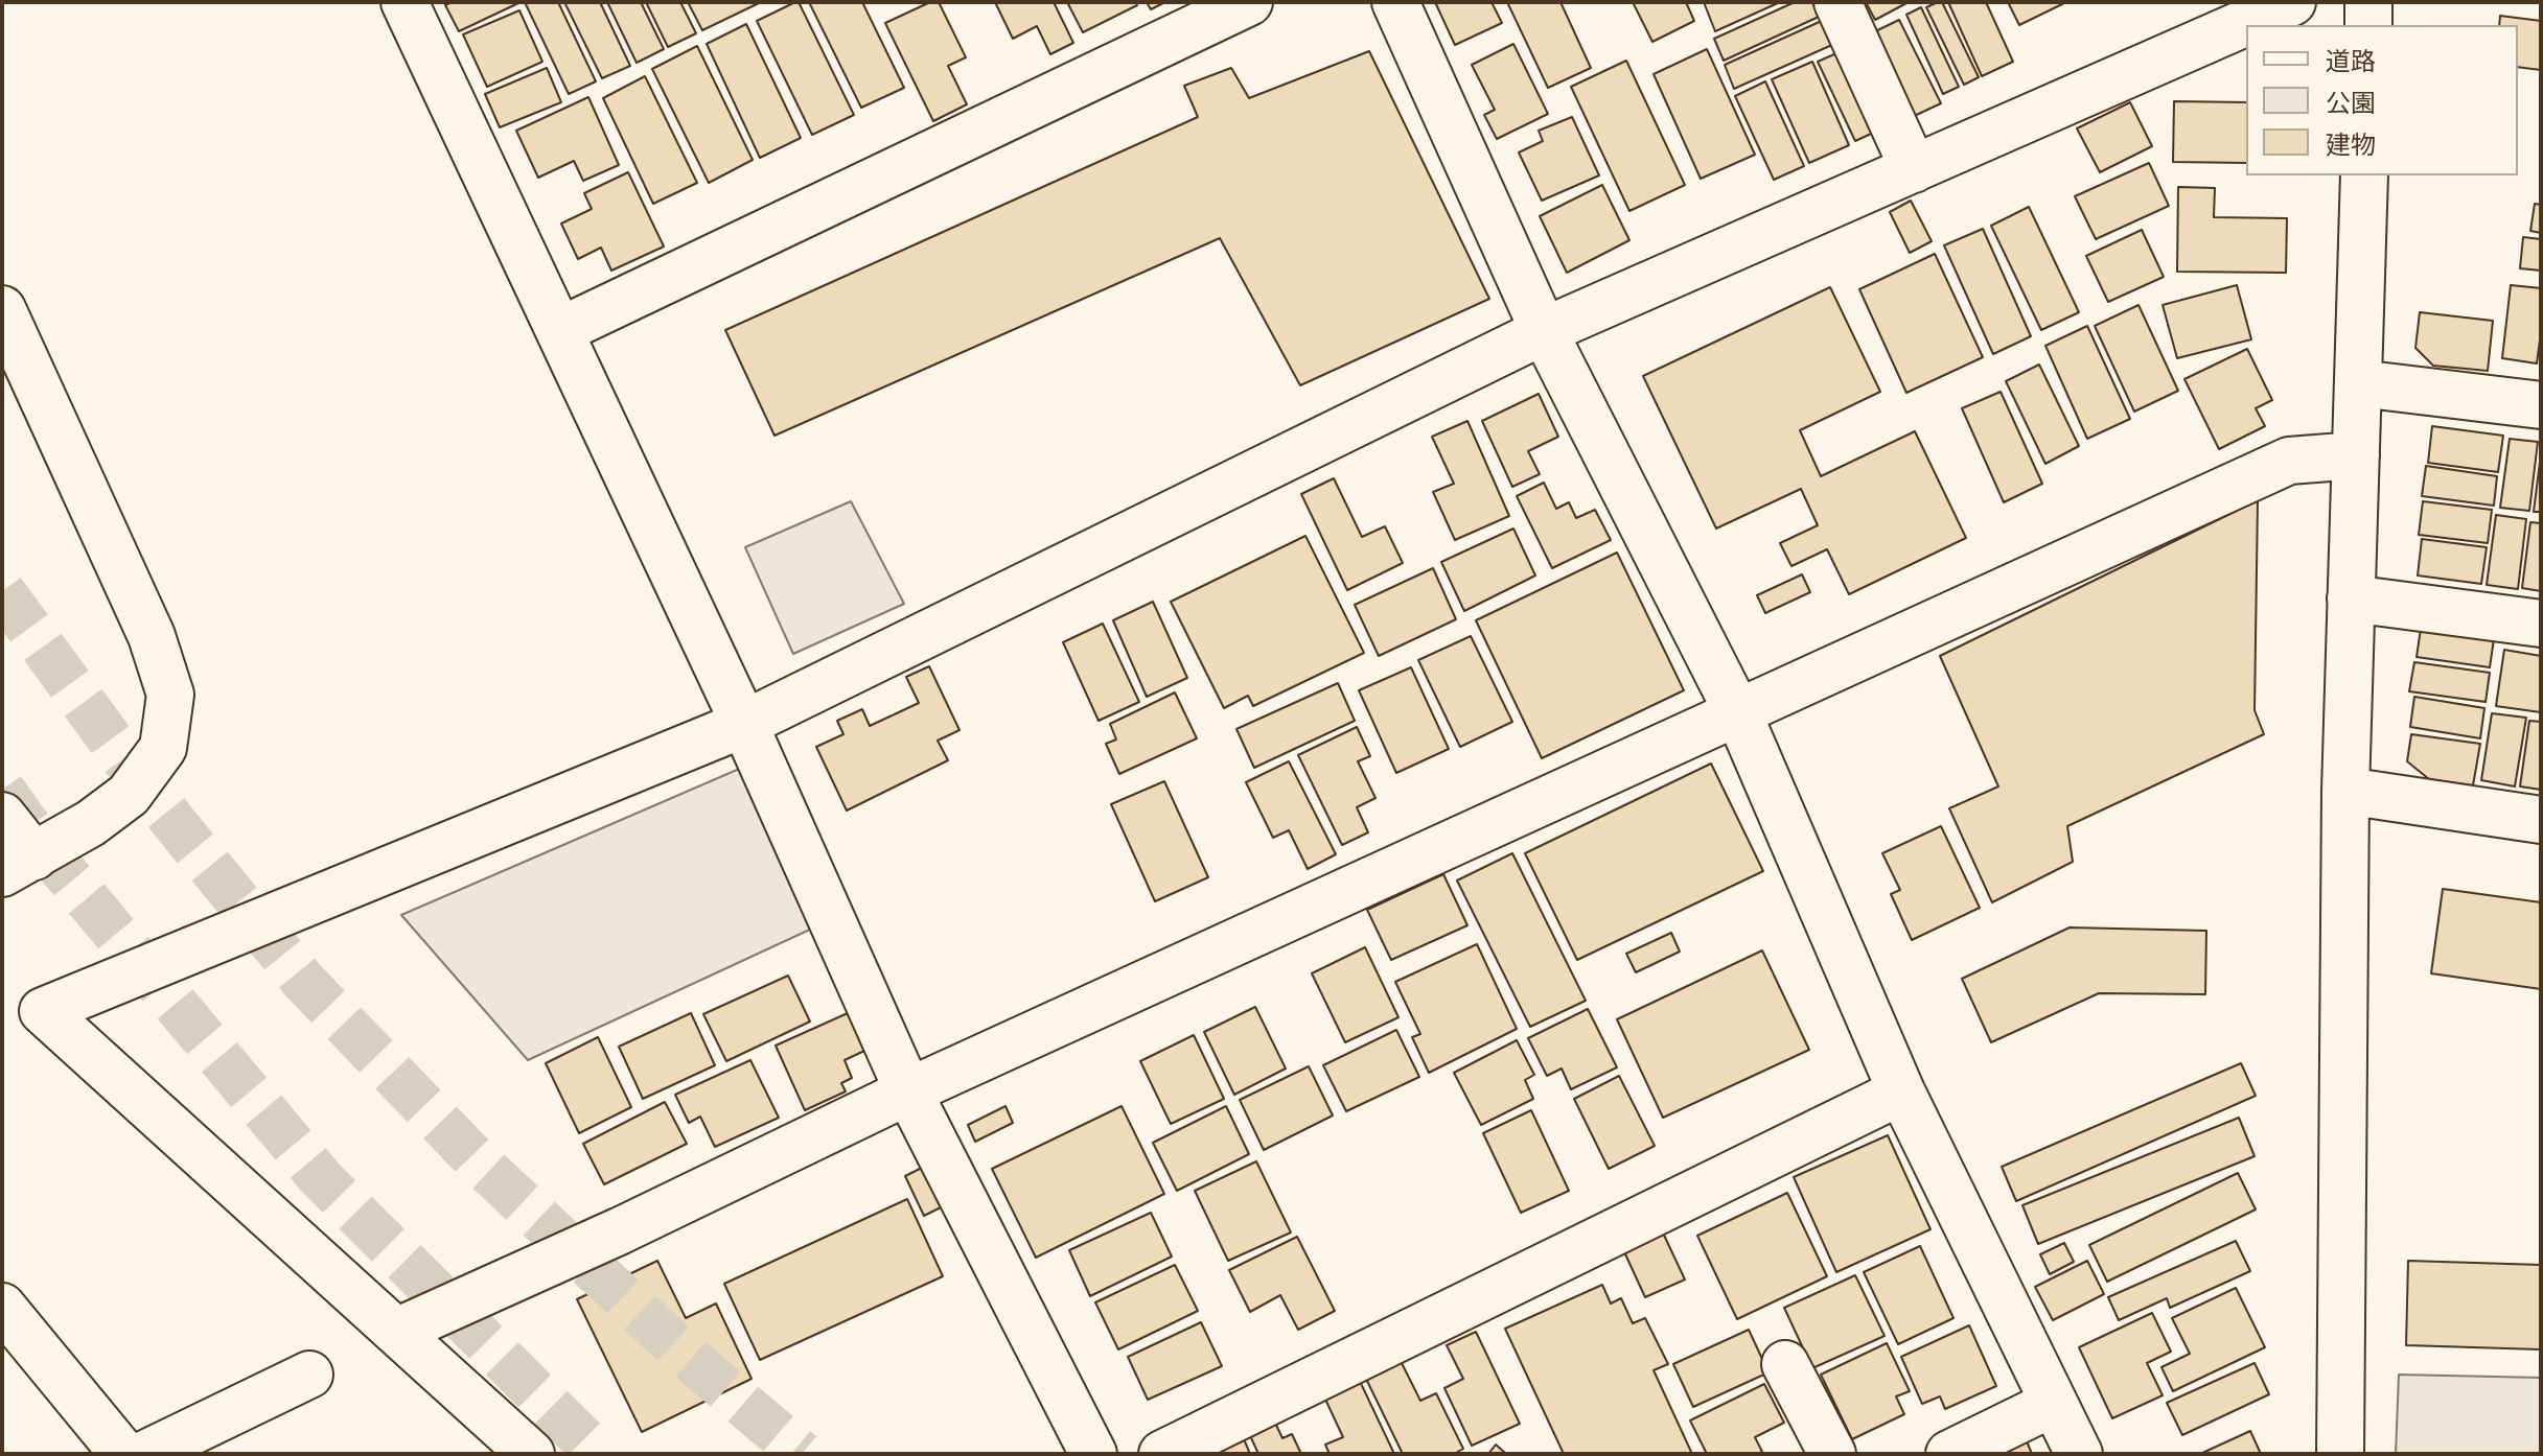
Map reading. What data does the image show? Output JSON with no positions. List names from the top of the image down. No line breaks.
{"legend":["道路","公園","建物"]}
